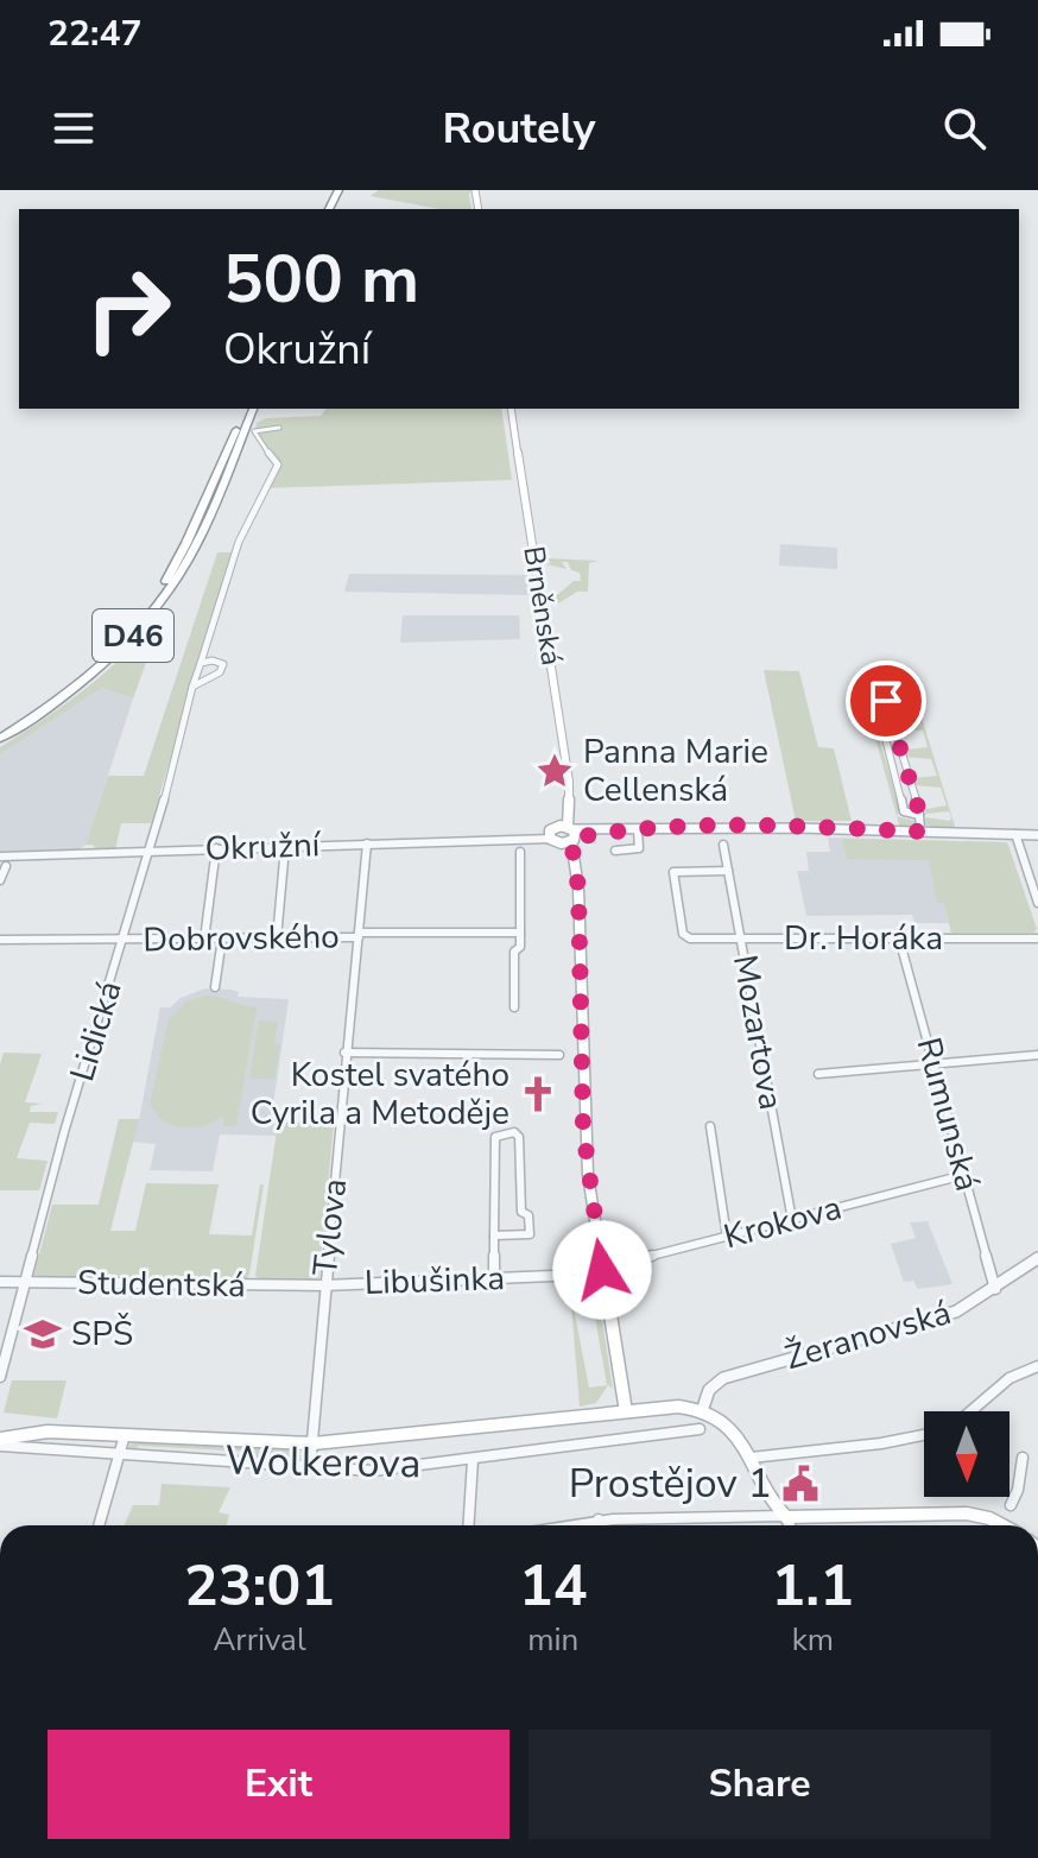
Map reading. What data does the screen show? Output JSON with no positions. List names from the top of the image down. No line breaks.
{"streets":{"highway":["D46"],"main road":["Brněnská","Wolkerova"],"street":["Okružní","Dobrovského","Dr. Horáka","Lidická","Mozartova","Rumunská","Krokova","Tylova","Libušinka","Studentská","Žeranovská"]},"crossings":[["Brněnská","Krokova"],["Brněnská","Libušinka"],["Brněnská","Wolkerova"],["Okružní","Lidická"],["Okružní","Tylova"],["Dobrovského","Lidická"],["Dobrovského","Tylova"],["Dr. Horáka","Mozartova"],["Dr. Horáka","Rumunská"],["Lidická","Studentská"],["Mozartova","Krokova"],["Rumunská","Krokova"],["Rumunská","Žeranovská"],["Krokova","Libušinka"],["Tylova","Libušinka"],["Tylova","Studentská"],["Tylova","Wolkerova"],["Libušinka","Studentská"],["Žeranovská","Wolkerova"]],"places":{"place":["Panna Marie Cellenská"],"church":["Kostel svatého Cyrila a Metoděje"],"school or university":["SPŠ"],"public building":["Prostějov 1"]},"north":"bottom","page":{"status":"22:47","header":"Routely","turn":["500 m","Okružní"],"eta":["23:01","Arrival","14","min","1.1","km"],"buttons":["Exit","Share"]}}
